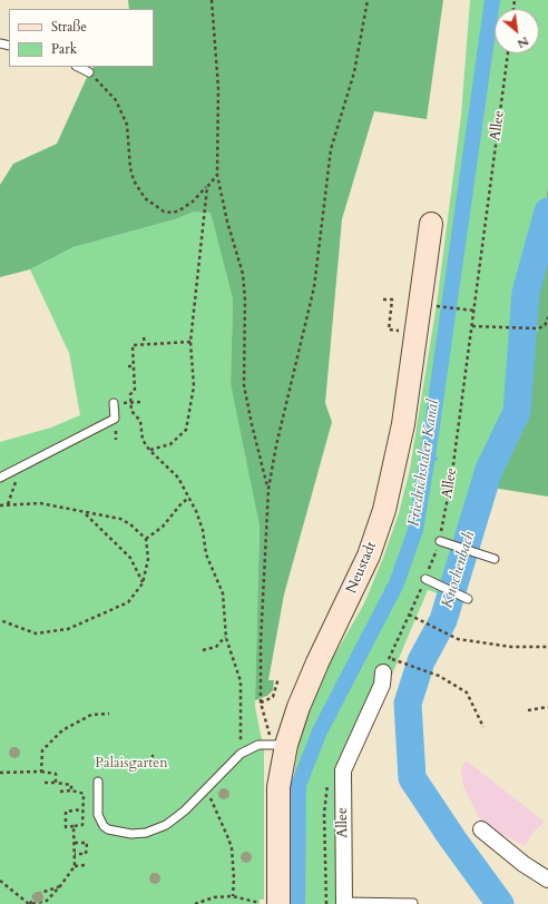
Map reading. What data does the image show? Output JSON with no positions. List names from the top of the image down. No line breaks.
{"streets":{"main road":["Neustadt"],"street":["Allee"]},"water":["Friedrichstaler Kanal","Knochenbach"],"parks":["Palaisgarten"],"legend":["Straße","Park"],"north":"bottom right"}
